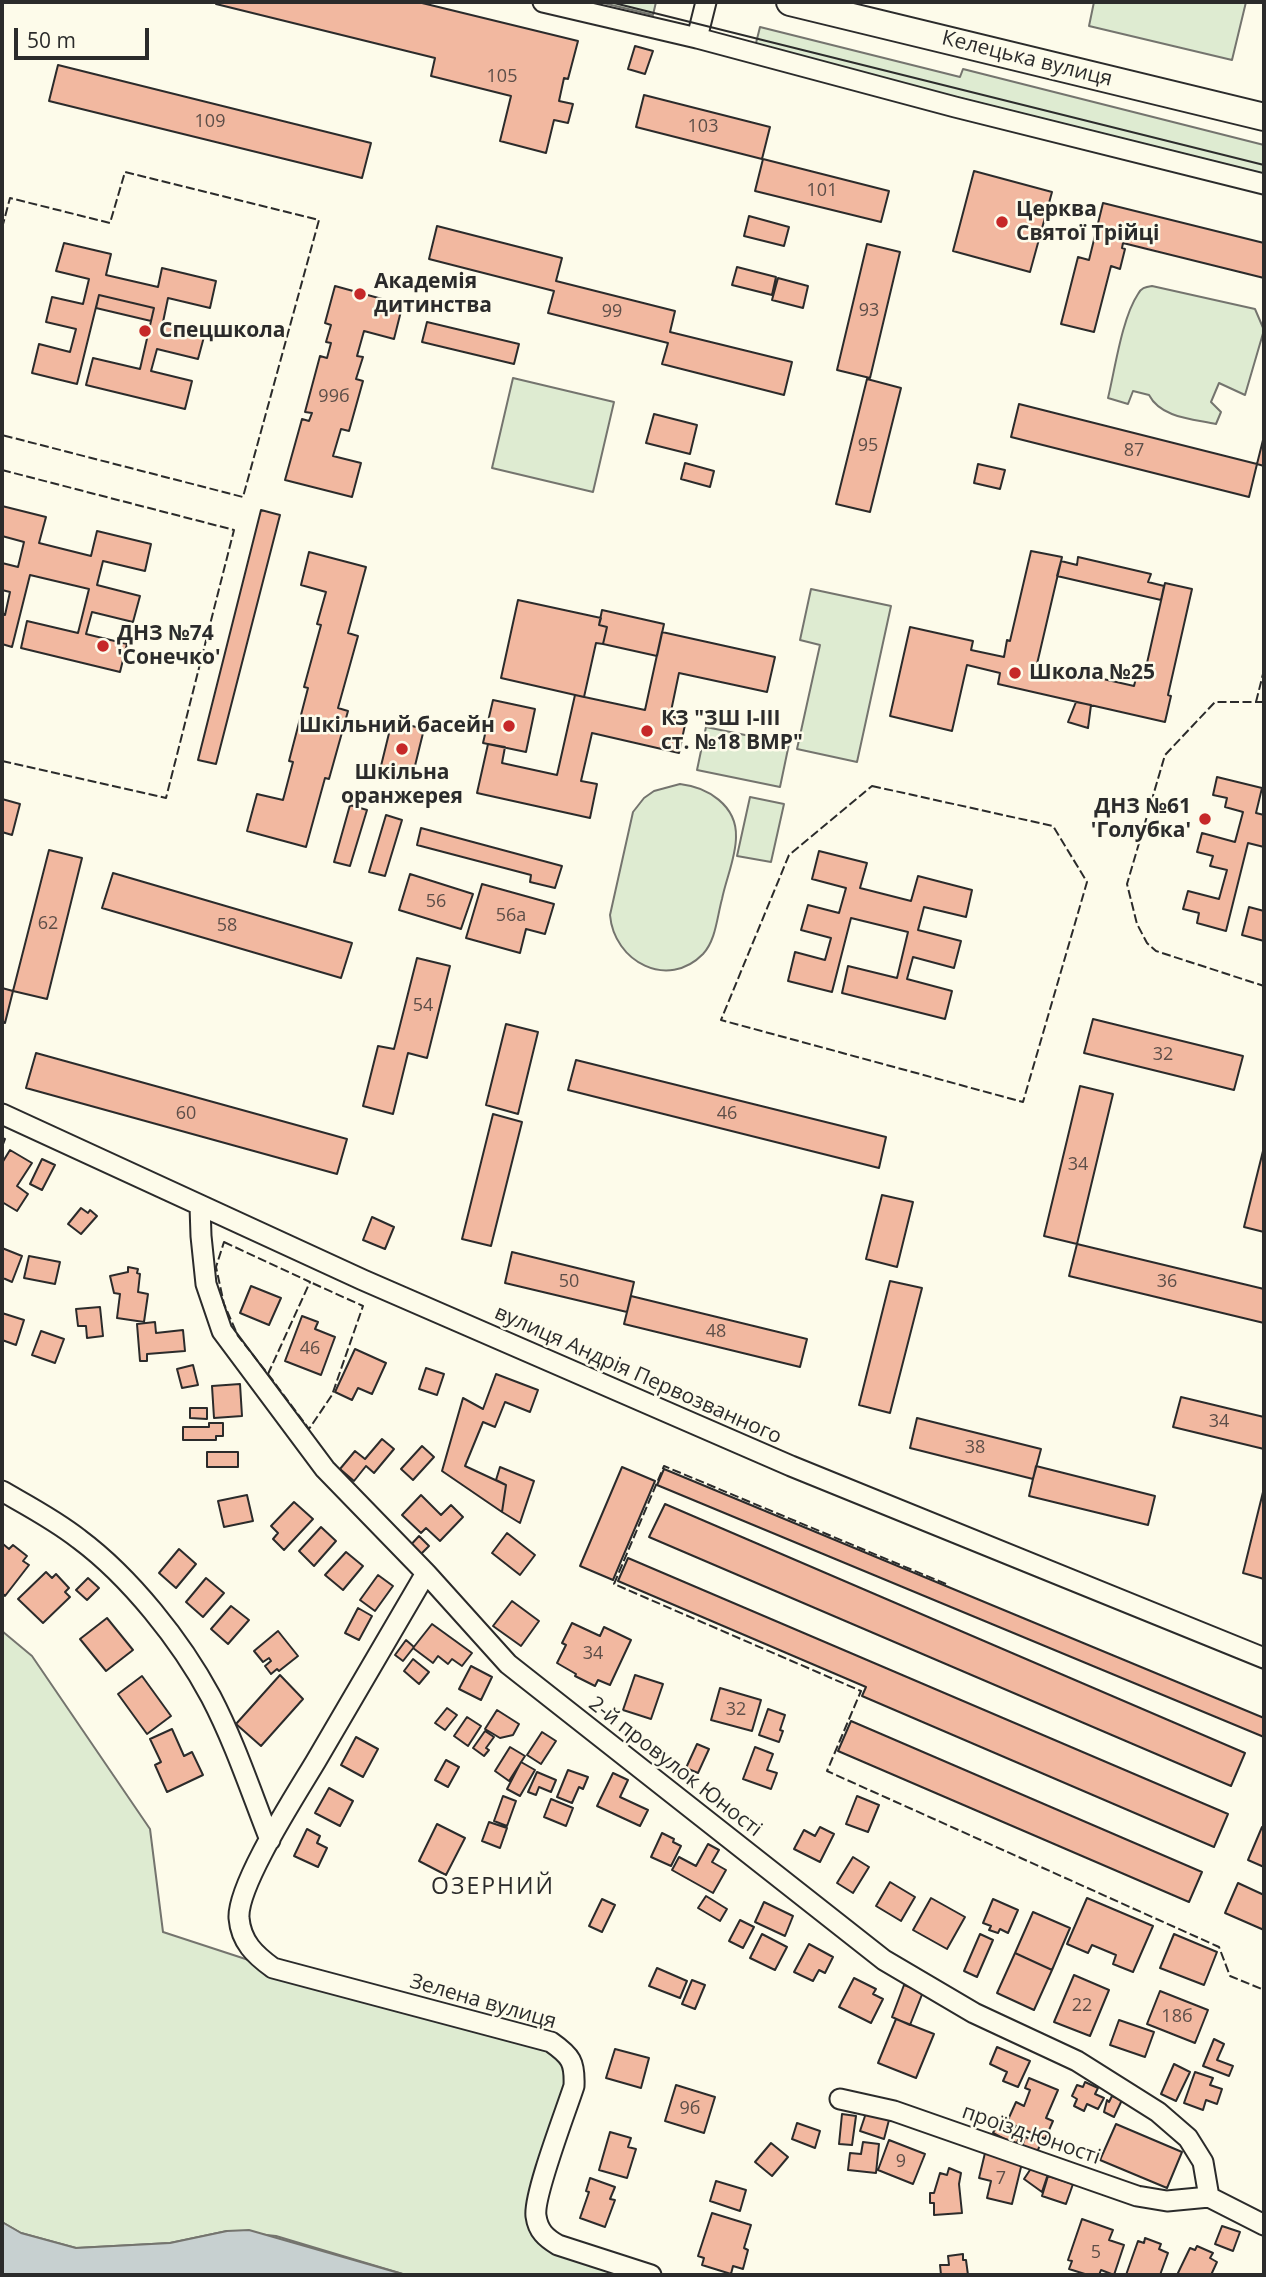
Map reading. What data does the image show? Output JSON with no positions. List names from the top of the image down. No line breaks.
{"streets":{"main road":["Келецька вулиця"],"street":["вулиця Андрія Первозванного","2-й провулок Юності","Зелена вулиця","проїзд Юності"]},"crossings":[["вулиця Андрія Первозванного","2-й провулок Юності"],["2-й провулок Юності","Зелена вулиця"],["2-й провулок Юності","проїзд Юності"]],"districts":["ОЗЕРНИЙ"],"places":["Церква Святої Трійці","Академія дитинства","Спецшкола","ДНЗ №74 'Сонечко'","Школа №25","Шкільний басейн","КЗ \"ЗШ І-ІІІ ст. №18 ВМР\"","Шкільна оранжерея","ДНЗ №61 'Голубка'"],"house_numbers":["105","109","103","101","93","99","99б","95","87","56","56а","62","58","54","32","60","46","34","50","36","48","46","34","38","34","32","22","18б","9б","9","7","5"],"scale_bar":"50 m"}
